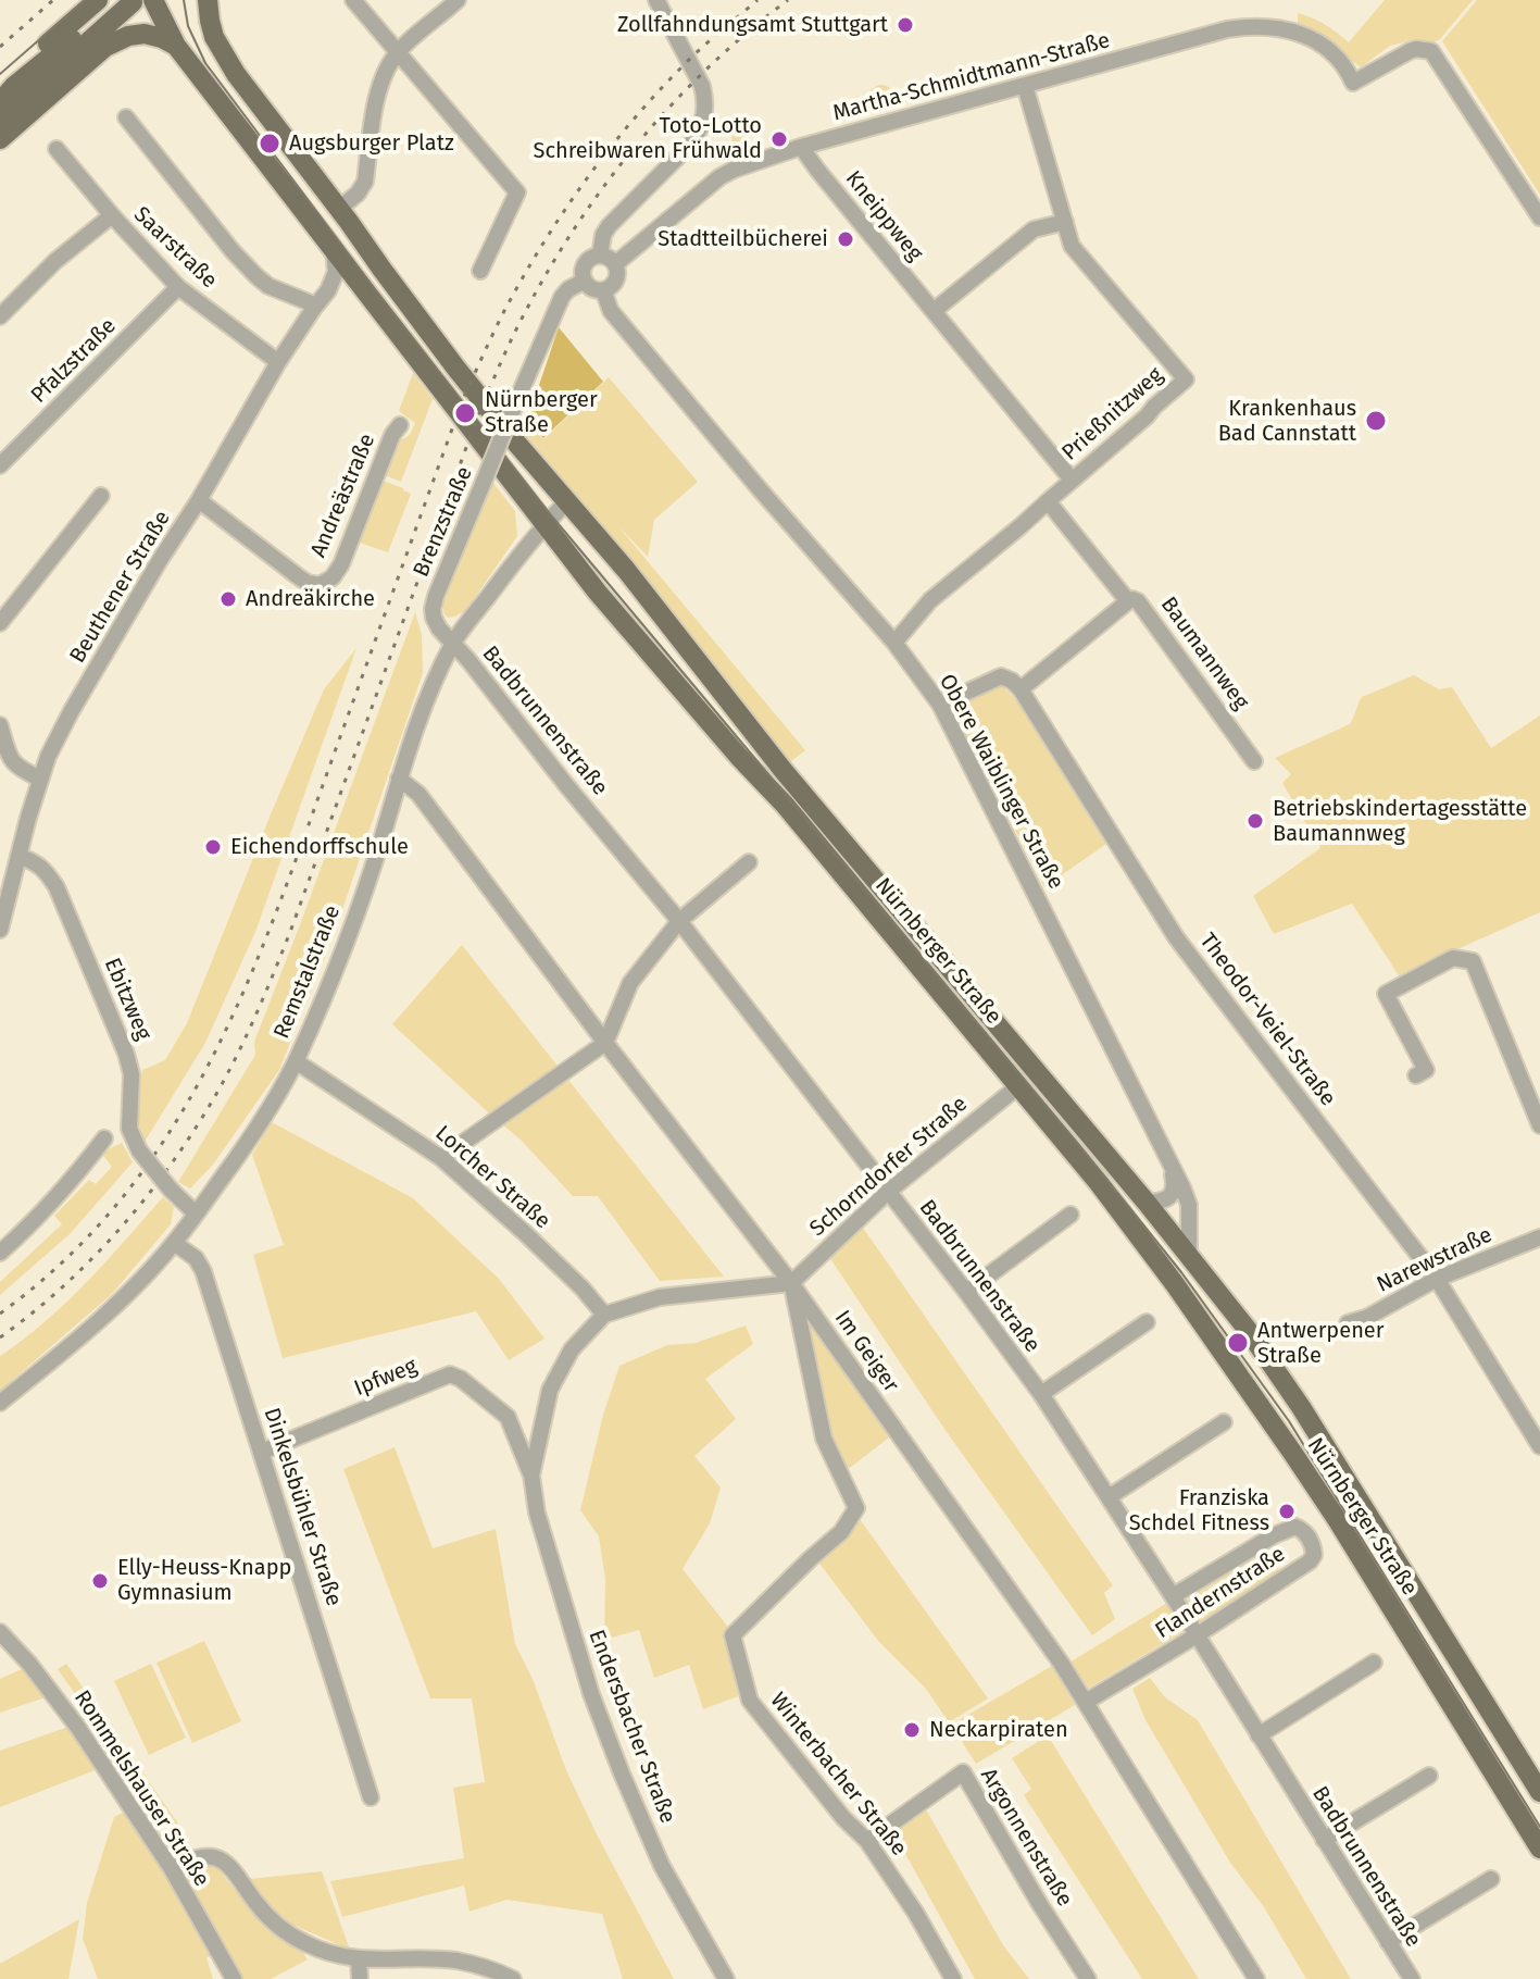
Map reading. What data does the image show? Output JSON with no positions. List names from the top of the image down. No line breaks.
{"streets":{"main road":["Nürnberger Straße"],"street":["Martha-Schmidtmann-Straße","Kneippweg","Saarstraße","Pfalzstraße","Prießnitzweg","Andreästraße","Brenzstraße","Beuthener Straße","Baumannweg","Badbrunnenstraße","Obere Waiblinger Straße","Remstalstraße","Ebitzweg","Theodor-Veiel-Straße","Schorndorfer Straße","Lorcher Straße","Narewstraße","Im Geiger","Ipfweg","Dinkelsbühler Straße","Flandernstraße","Endersbacher Straße","Winterbacher Straße","Rommelshauser Straße","Argonnenstraße"]},"crossings":[["Martha-Schmidtmann-Straße","Kneippweg"],["Martha-Schmidtmann-Straße","Prießnitzweg"],["Martha-Schmidtmann-Straße","Brenzstraße"],["Martha-Schmidtmann-Straße","Obere Waiblinger Straße"],["Kneippweg","Prießnitzweg"],["Saarstraße","Pfalzstraße"],["Saarstraße","Beuthener Straße"],["Prießnitzweg","Baumannweg"],["Prießnitzweg","Obere Waiblinger Straße"],["Andreästraße","Beuthener Straße"],["Brenzstraße","Badbrunnenstraße"],["Brenzstraße","Obere Waiblinger Straße"],["Brenzstraße","Remstalstraße"],["Beuthener Straße","Ebitzweg"],["Badbrunnenstraße","Remstalstraße"],["Badbrunnenstraße","Schorndorfer Straße"],["Badbrunnenstraße","Flandernstraße"],["Obere Waiblinger Straße","Nürnberger Straße"],["Nürnberger Straße","Remstalstraße"],["Nürnberger Straße","Schorndorfer Straße"],["Remstalstraße","Ebitzweg"],["Remstalstraße","Lorcher Straße"],["Remstalstraße","Im Geiger"],["Remstalstraße","Dinkelsbühler Straße"],["Theodor-Veiel-Straße","Narewstraße"],["Schorndorfer Straße","Im Geiger"],["Schorndorfer Straße","Winterbacher Straße"],["Im Geiger","Flandernstraße"],["Im Geiger","Winterbacher Straße"],["Ipfweg","Dinkelsbühler Straße"],["Ipfweg","Endersbacher Straße"],["Winterbacher Straße","Argonnenstraße"]],"places":["Zollfahndungsamt Stuttgart","Toto-Lotto Schreibwaren Frühwald","Augsburger Platz","Stadtteilbücherei","Nürnberger Straße","Krankenhaus Bad Cannstatt","Andreäkirche","Betriebskindertagesstätte Baumannweg","Eichendorffschule","Antwerpener Straße","Franziska Schdel Fitness","Elly-Heuss-Knapp Gymnasium","Neckarpiraten"]}
